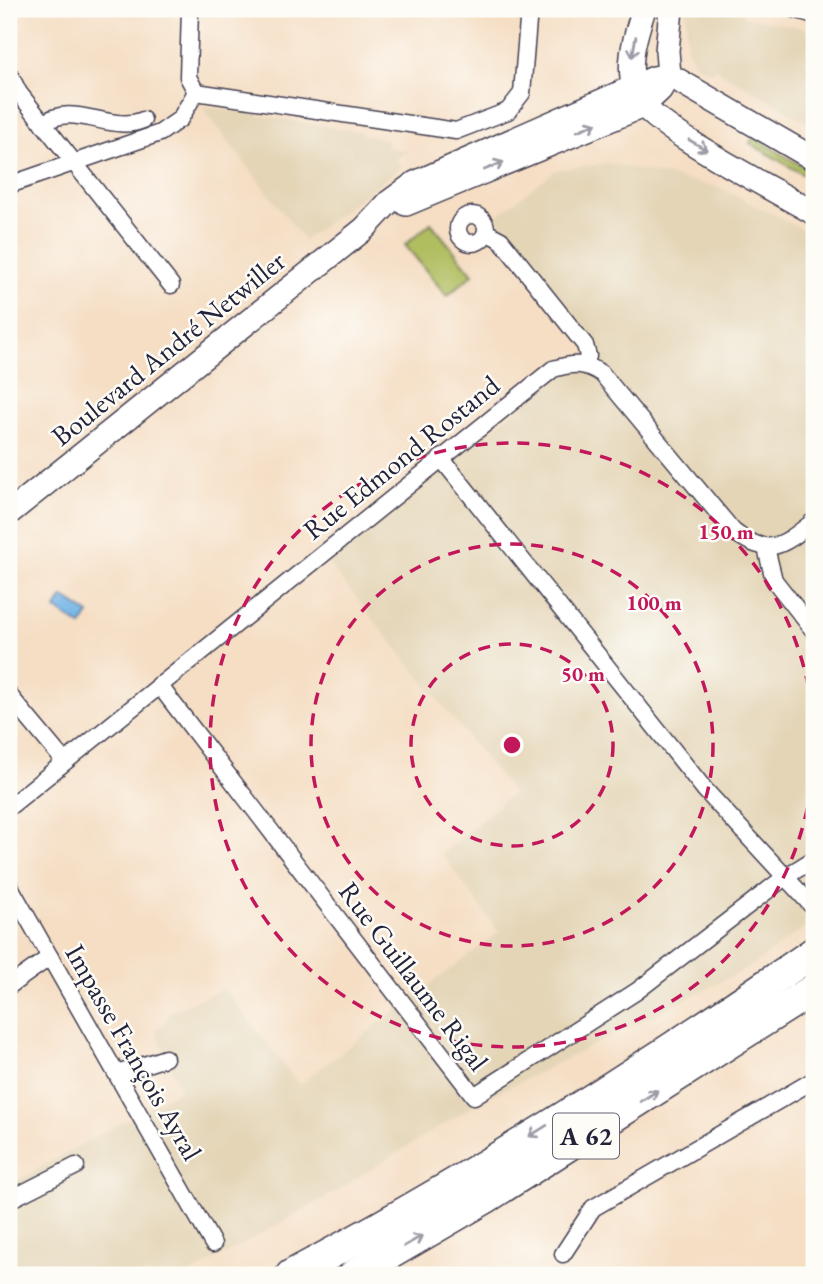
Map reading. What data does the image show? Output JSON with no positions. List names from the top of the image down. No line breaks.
{"streets":{"highway":["A 62"],"main road":["Boulevard André Netwiller"],"street":["Rue Edmond Rostand","Rue Guillaume Rigal","Impasse François Ayral"]},"crossings":[["Rue Edmond Rostand","Rue Guillaume Rigal"]],"rings":["150 m","100 m","50 m"]}
